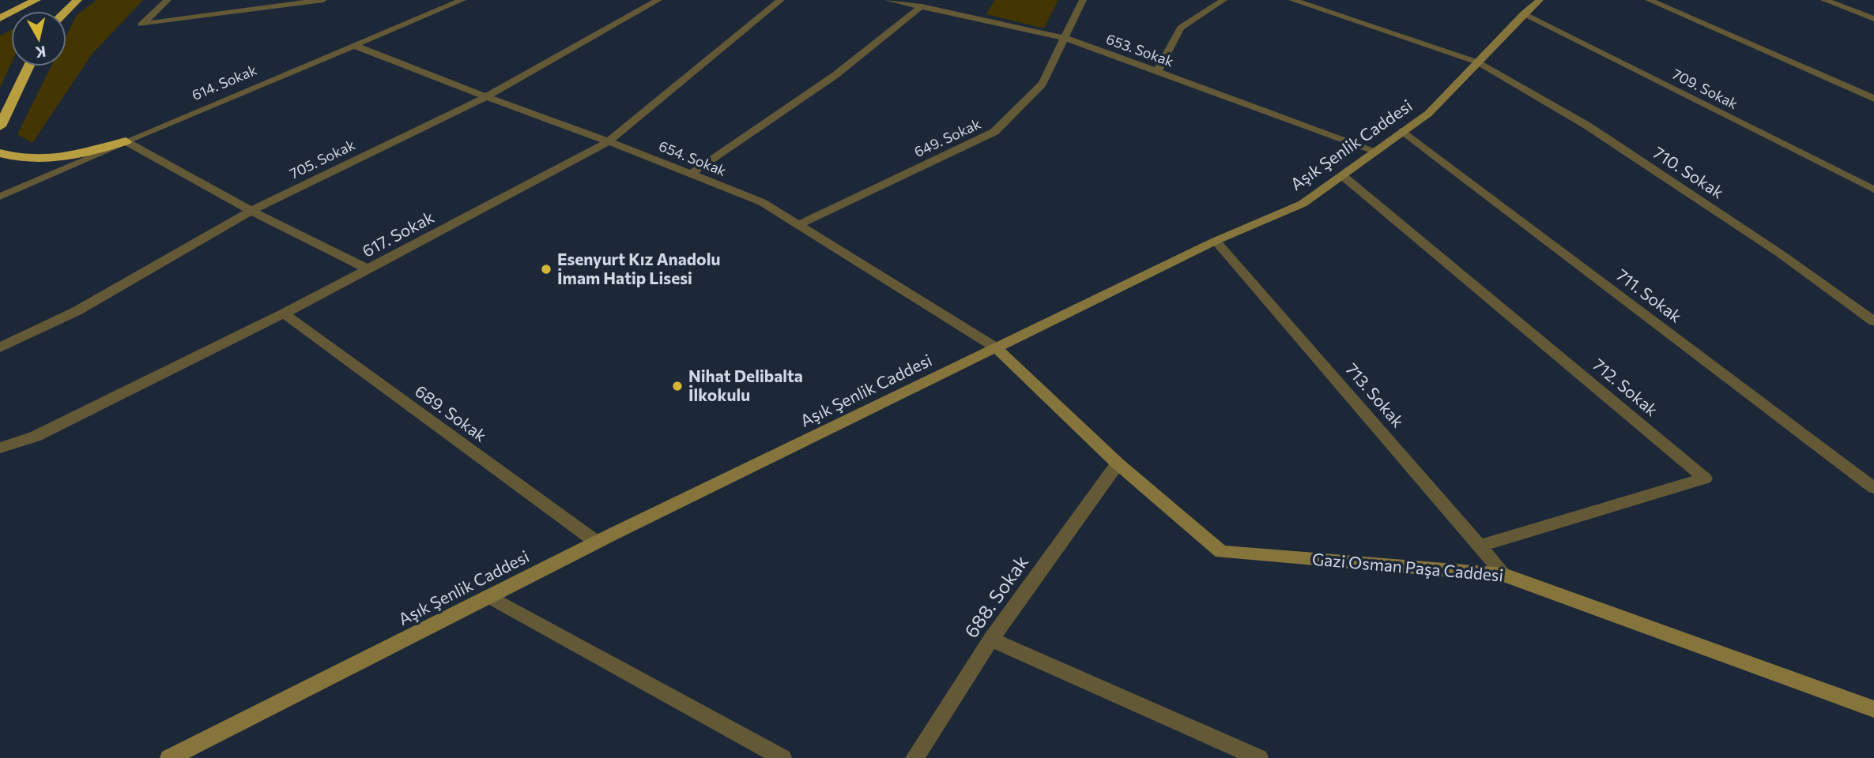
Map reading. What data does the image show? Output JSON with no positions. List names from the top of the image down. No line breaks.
{"streets":{"street":["653. Sokak","614. Sokak","709. Sokak","649. Sokak","Aşık Şenlik Caddesi","654. Sokak","705. Sokak","710. Sokak","617. Sokak","711. Sokak","712. Sokak","713. Sokak","689. Sokak","Gazi Osman Paşa Caddesi","688. Sokak"]},"crossings":[["653. Sokak","649. Sokak"],["653. Sokak","Aşık Şenlik Caddesi"],["614. Sokak","654. Sokak"],["709. Sokak","Aşık Şenlik Caddesi"],["649. Sokak","654. Sokak"],["Aşık Şenlik Caddesi","654. Sokak"],["Aşık Şenlik Caddesi","710. Sokak"],["Aşık Şenlik Caddesi","711. Sokak"],["Aşık Şenlik Caddesi","712. Sokak"],["Aşık Şenlik Caddesi","713. Sokak"],["Aşık Şenlik Caddesi","689. Sokak"],["Aşık Şenlik Caddesi","Gazi Osman Paşa Caddesi"],["654. Sokak","705. Sokak"],["654. Sokak","617. Sokak"],["654. Sokak","Gazi Osman Paşa Caddesi"],["617. Sokak","689. Sokak"],["712. Sokak","713. Sokak"],["713. Sokak","Gazi Osman Paşa Caddesi"],["Gazi Osman Paşa Caddesi","688. Sokak"]],"places":["Esenyurt Kız Anadolu İmam Hatip Lisesi","Nihat Delibalta İlkokulu"],"north":"bottom"}
